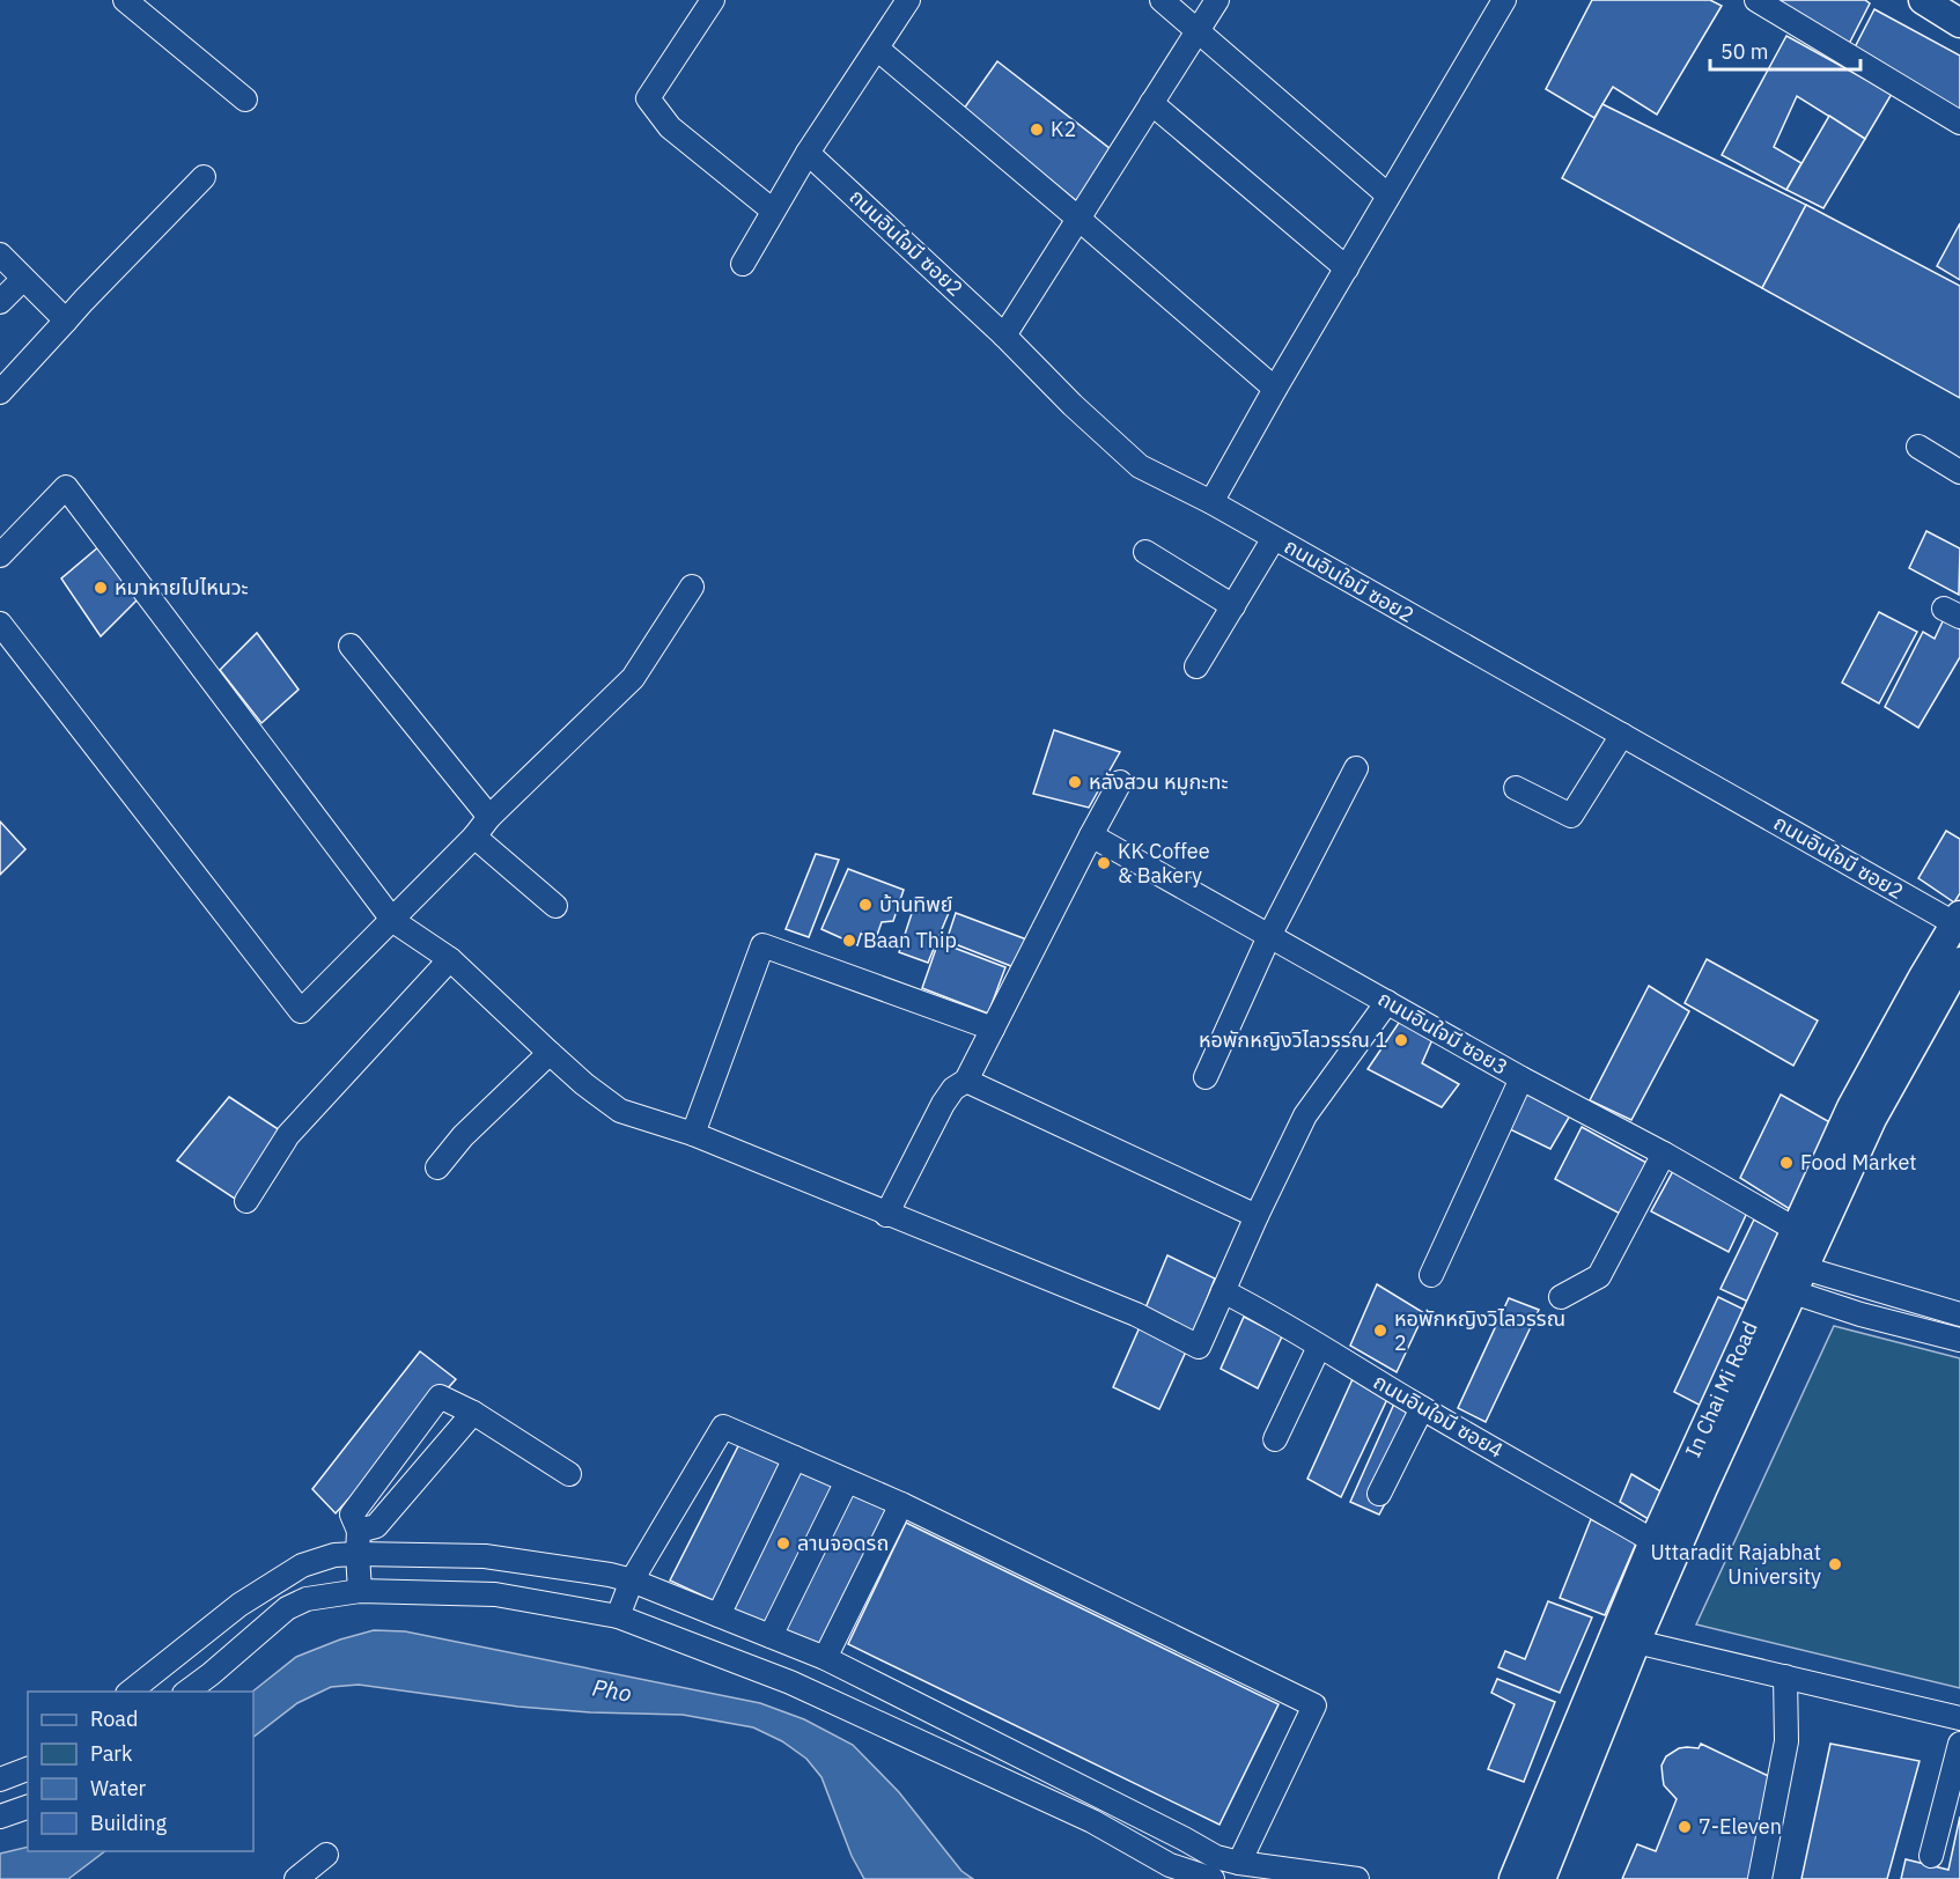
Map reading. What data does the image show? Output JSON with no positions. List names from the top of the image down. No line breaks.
{"streets":{"main road":["In Chai Mi Road"],"street":["ถนนอินใจมี ซอย2","ถนนอินใจมี ซอย3","ถนนอินใจมี ซอย4"]},"crossings":[["ถนนอินใจมี ซอย2","In Chai Mi Road"],["ถนนอินใจมี ซอย3","In Chai Mi Road"],["In Chai Mi Road","ถนนอินใจมี ซอย4"]],"water":["Pho"],"places":["K2","หมาหายไปไหนวะ","หลังสวน หมูกะทะ","KK Coffee & Bakery","บ้านทิพย์","Baan Thip","หอพักหญิงวิไลวรรณ 1","Food Market","หอพักหญิงวิไลวรรณ 2","ลานจอดรถ","Uttaradit Rajabhat University","7-Eleven"],"legend":["Road","Park","Water","Building"],"scale_bar":"50 m"}
